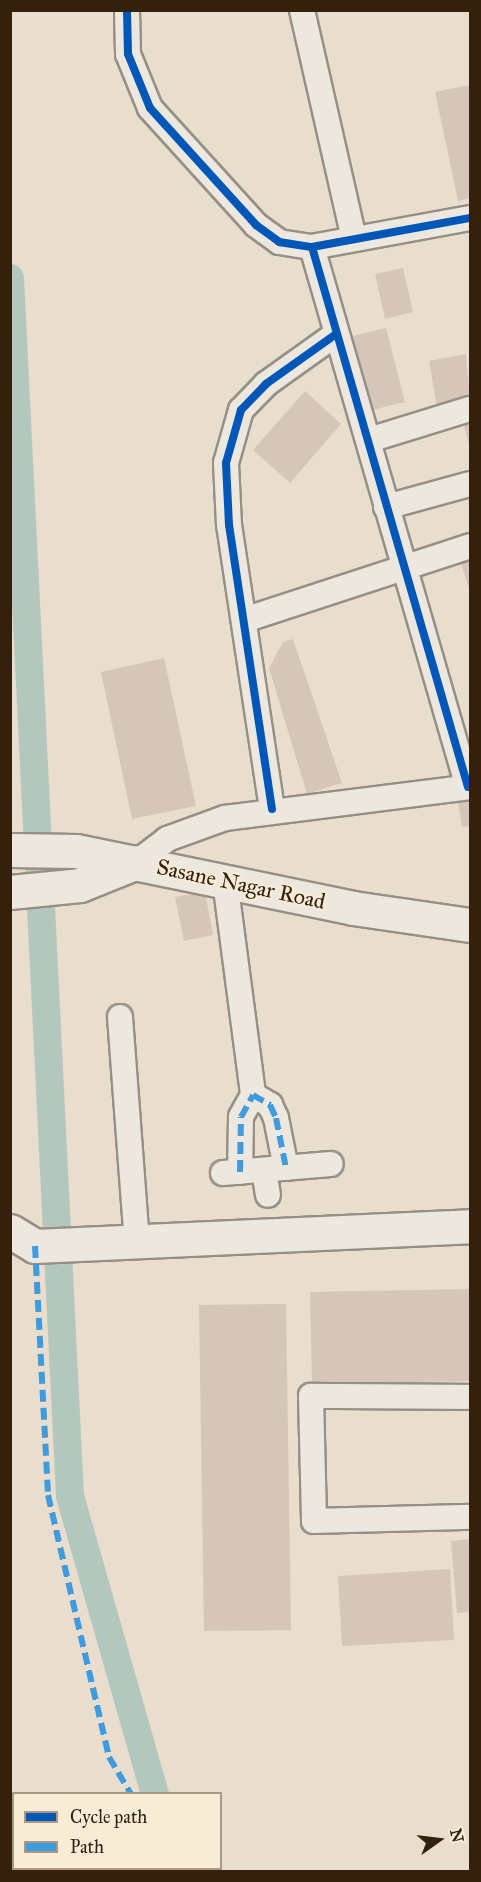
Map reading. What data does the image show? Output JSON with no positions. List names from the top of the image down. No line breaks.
{"streets":{"street":["Sasane Nagar Road"]},"legend":["Cycle path","Path"],"north":"right"}
